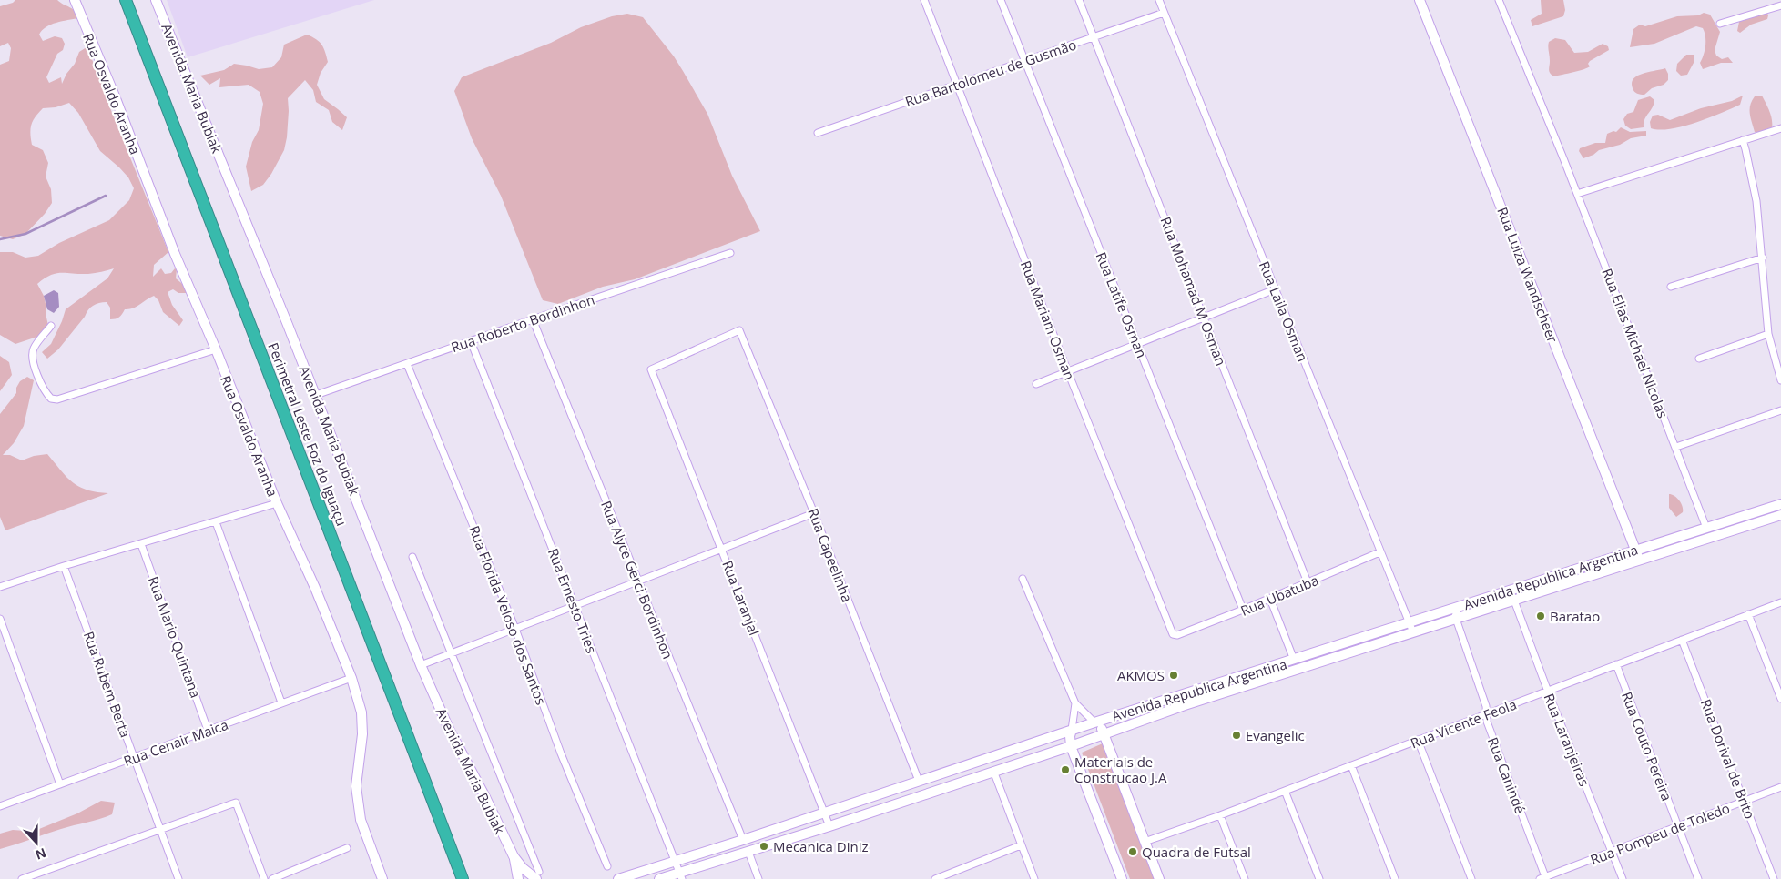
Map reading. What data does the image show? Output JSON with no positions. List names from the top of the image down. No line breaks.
{"streets":{"highway":["Perimetral Leste Foz do Iguaçu"],"street":["Rua Bartolomeu de Gusmão","Avenida Maria Bubiak","Rua Osvaldo Aranha","Rua Luiza Wandscheer","Rua Mohamad M Osman","Rua Latife Osman","Rua Laila Osman","Rua Mariam Osman","Rua Roberto Bordinhon","Rua Elias Michael Nicolas","Rua Capeelinha","Avenida Republica Argentina","Rua Alyce Gerci Bordinhon","Rua Ubatuba","Rua Laranjal","Rua Ernesto Tries","Rua Florida Veloso dos Santos","Rua Mario Quintana","Rua Rubem Berta","Rua Vicente Feola","Rua Laranjeiras","Rua Cenair Maica","Rua Couto Pereira","Rua Dorival de Brito","Rua Canindé","Rua Pompeu de Toledo"]},"crossings":[["Rua Bartolomeu de Gusmão","Rua Mohamad M Osman"],["Rua Bartolomeu de Gusmão","Rua Latife Osman"],["Rua Bartolomeu de Gusmão","Rua Laila Osman"],["Rua Bartolomeu de Gusmão","Rua Mariam Osman"],["Avenida Maria Bubiak","Rua Roberto Bordinhon"],["Rua Osvaldo Aranha","Rua Cenair Maica"],["Rua Luiza Wandscheer","Avenida Republica Argentina"],["Rua Mohamad M Osman","Rua Ubatuba"],["Rua Latife Osman","Rua Ubatuba"],["Rua Laila Osman","Avenida Republica Argentina"],["Rua Laila Osman","Rua Ubatuba"],["Rua Mariam Osman","Rua Ubatuba"],["Rua Roberto Bordinhon","Rua Alyce Gerci Bordinhon"],["Rua Roberto Bordinhon","Rua Ernesto Tries"],["Rua Roberto Bordinhon","Rua Florida Veloso dos Santos"],["Rua Elias Michael Nicolas","Avenida Republica Argentina"],["Rua Capeelinha","Avenida Republica Argentina"],["Rua Capeelinha","Rua Laranjal"],["Avenida Republica Argentina","Rua Alyce Gerci Bordinhon"],["Avenida Republica Argentina","Rua Laranjal"],["Avenida Republica Argentina","Rua Ernesto Tries"],["Avenida Republica Argentina","Rua Laranjeiras"],["Avenida Republica Argentina","Rua Canindé"],["Rua Mario Quintana","Rua Cenair Maica"],["Rua Rubem Berta","Rua Cenair Maica"],["Rua Vicente Feola","Rua Laranjeiras"],["Rua Vicente Feola","Rua Couto Pereira"],["Rua Vicente Feola","Rua Dorival de Brito"],["Rua Vicente Feola","Rua Canindé"],["Rua Laranjeiras","Rua Pompeu de Toledo"],["Rua Couto Pereira","Rua Pompeu de Toledo"],["Rua Dorival de Brito","Rua Pompeu de Toledo"],["Rua Canindé","Rua Pompeu de Toledo"]],"places":["Baratao","AKMOS","Evangelic","Materiais de Construcao J.A","Mecanica Diniz","Quadra de Futsal"],"north":"bottom"}
